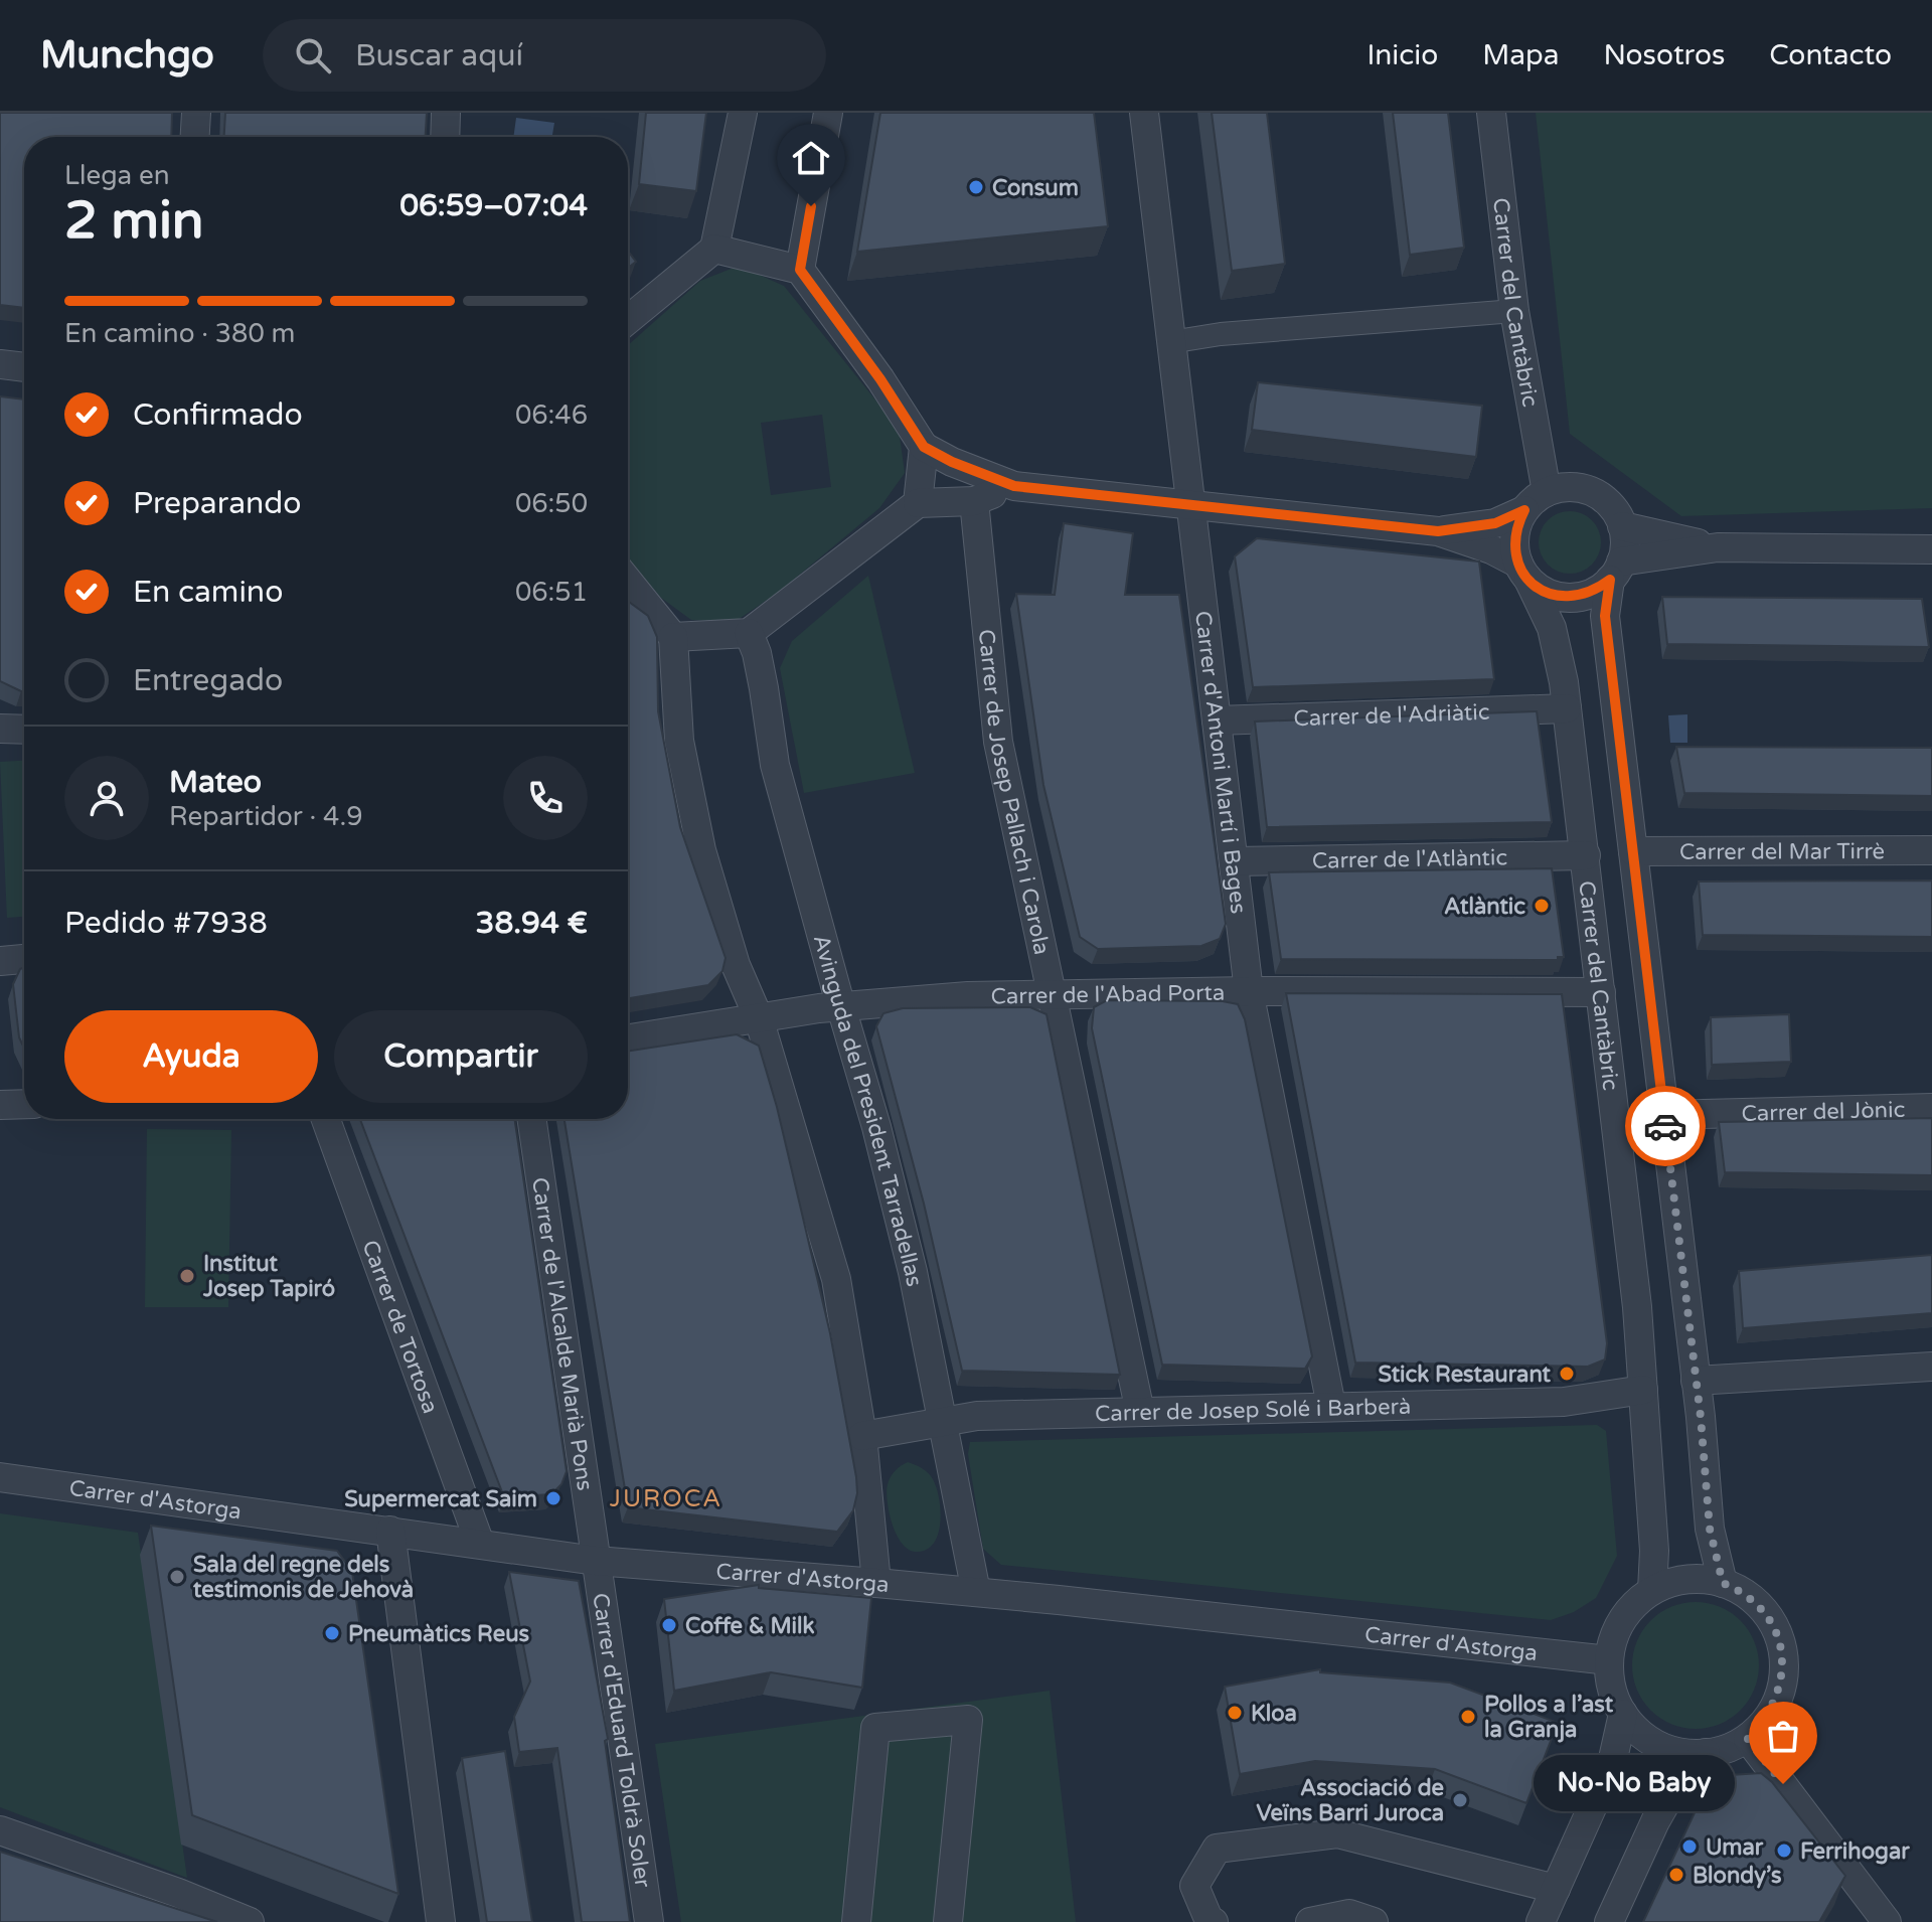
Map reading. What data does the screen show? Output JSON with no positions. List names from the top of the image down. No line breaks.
{"streets":{"street":["Carrer del Cantàbric","Carrer de l'Adriàtic","Carrer d'Antoni Martí i Bages","Carrer de Josep Pallach i Carola","Carrer del Mar Tirrè","Carrer de l'Atlàntic","Carrer de l'Abad Porta","Carrer del Jònic","Avinguda del President Tarradellas","Carrer de Tortosa","Carrer de l'Alcalde Marià Pons","Carrer de Josep Solé i Barberà","Carrer d'Astorga","Carrer d'Eduard Toldrà Soler"]},"crossings":[["Carrer del Cantàbric","Carrer de l'Adriàtic"],["Carrer del Cantàbric","Carrer de l'Atlàntic"],["Carrer del Cantàbric","Carrer de l'Abad Porta"],["Carrer del Cantàbric","Carrer de Josep Solé i Barberà"],["Carrer del Cantàbric","Carrer d'Astorga"],["Carrer de l'Adriàtic","Carrer d'Antoni Martí i Bages"],["Carrer d'Antoni Martí i Bages","Carrer de l'Atlàntic"],["Carrer d'Antoni Martí i Bages","Carrer de l'Abad Porta"],["Carrer d'Antoni Martí i Bages","Carrer de Josep Solé i Barberà"],["Carrer de Josep Pallach i Carola","Carrer de l'Abad Porta"],["Carrer de Josep Pallach i Carola","Carrer de Josep Solé i Barberà"],["Carrer de l'Abad Porta","Avinguda del President Tarradellas"],["Avinguda del President Tarradellas","Carrer de Josep Solé i Barberà"],["Avinguda del President Tarradellas","Carrer d'Astorga"],["Carrer de Tortosa","Carrer d'Astorga"],["Carrer de l'Alcalde Marià Pons","Carrer d'Astorga"],["Carrer de l'Alcalde Marià Pons","Carrer d'Eduard Toldrà Soler"],["Carrer d'Astorga","Carrer d'Eduard Toldrà Soler"]],"districts":["JUROCA"],"places":["Consum","Atlàntic","Institut Josep Tapiró","Stick Restaurant","Supermercat Saim","Sala del regne dels testimonis de Jehovà","Coffe & Milk","Pneumàtics Reus","Kloa","Pollos a l’ast la Granja","No-No Baby","Associació de Veïns Barri Juroca","Umar","Ferrihogar","Blondy’s"],"page":{"header":"Munchgo","search":"Buscar aquí","nav":["Inicio","Mapa","Nosotros","Contacto"],"heading":["2 min","Llega en","06:59–07:04"],"panel":["Mateo","Repartidor · 4.9","Pedido #7938","38.94 €"],"bar":"En camino · 380 m","list":[["Confirmado","06:46"],["Preparando","06:50"],["En camino","06:51"],"Entregado"],"buttons":["Ayuda","Compartir"],"bubble":"No-No Baby"}}
